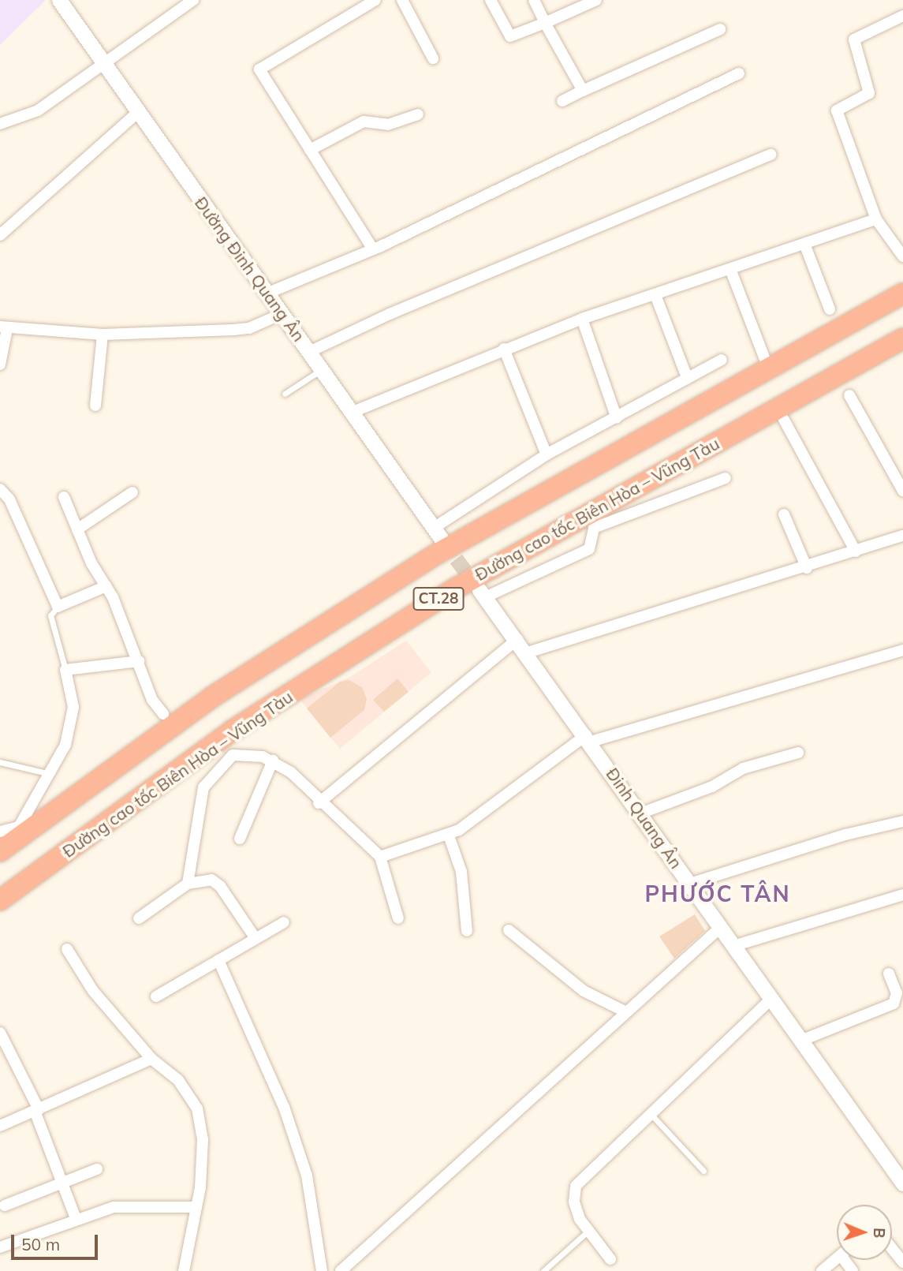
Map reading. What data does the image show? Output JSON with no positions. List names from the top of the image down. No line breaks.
{"streets":{"highway":["Đường cao tốc Biên Hòa – Vũng Tàu","CT.28"],"street":["Đường Đinh Quang Ân","Đinh Quang Ân"]},"districts":["PHƯỚC TÂN"],"scale_bar":"50 m","north":"right"}
